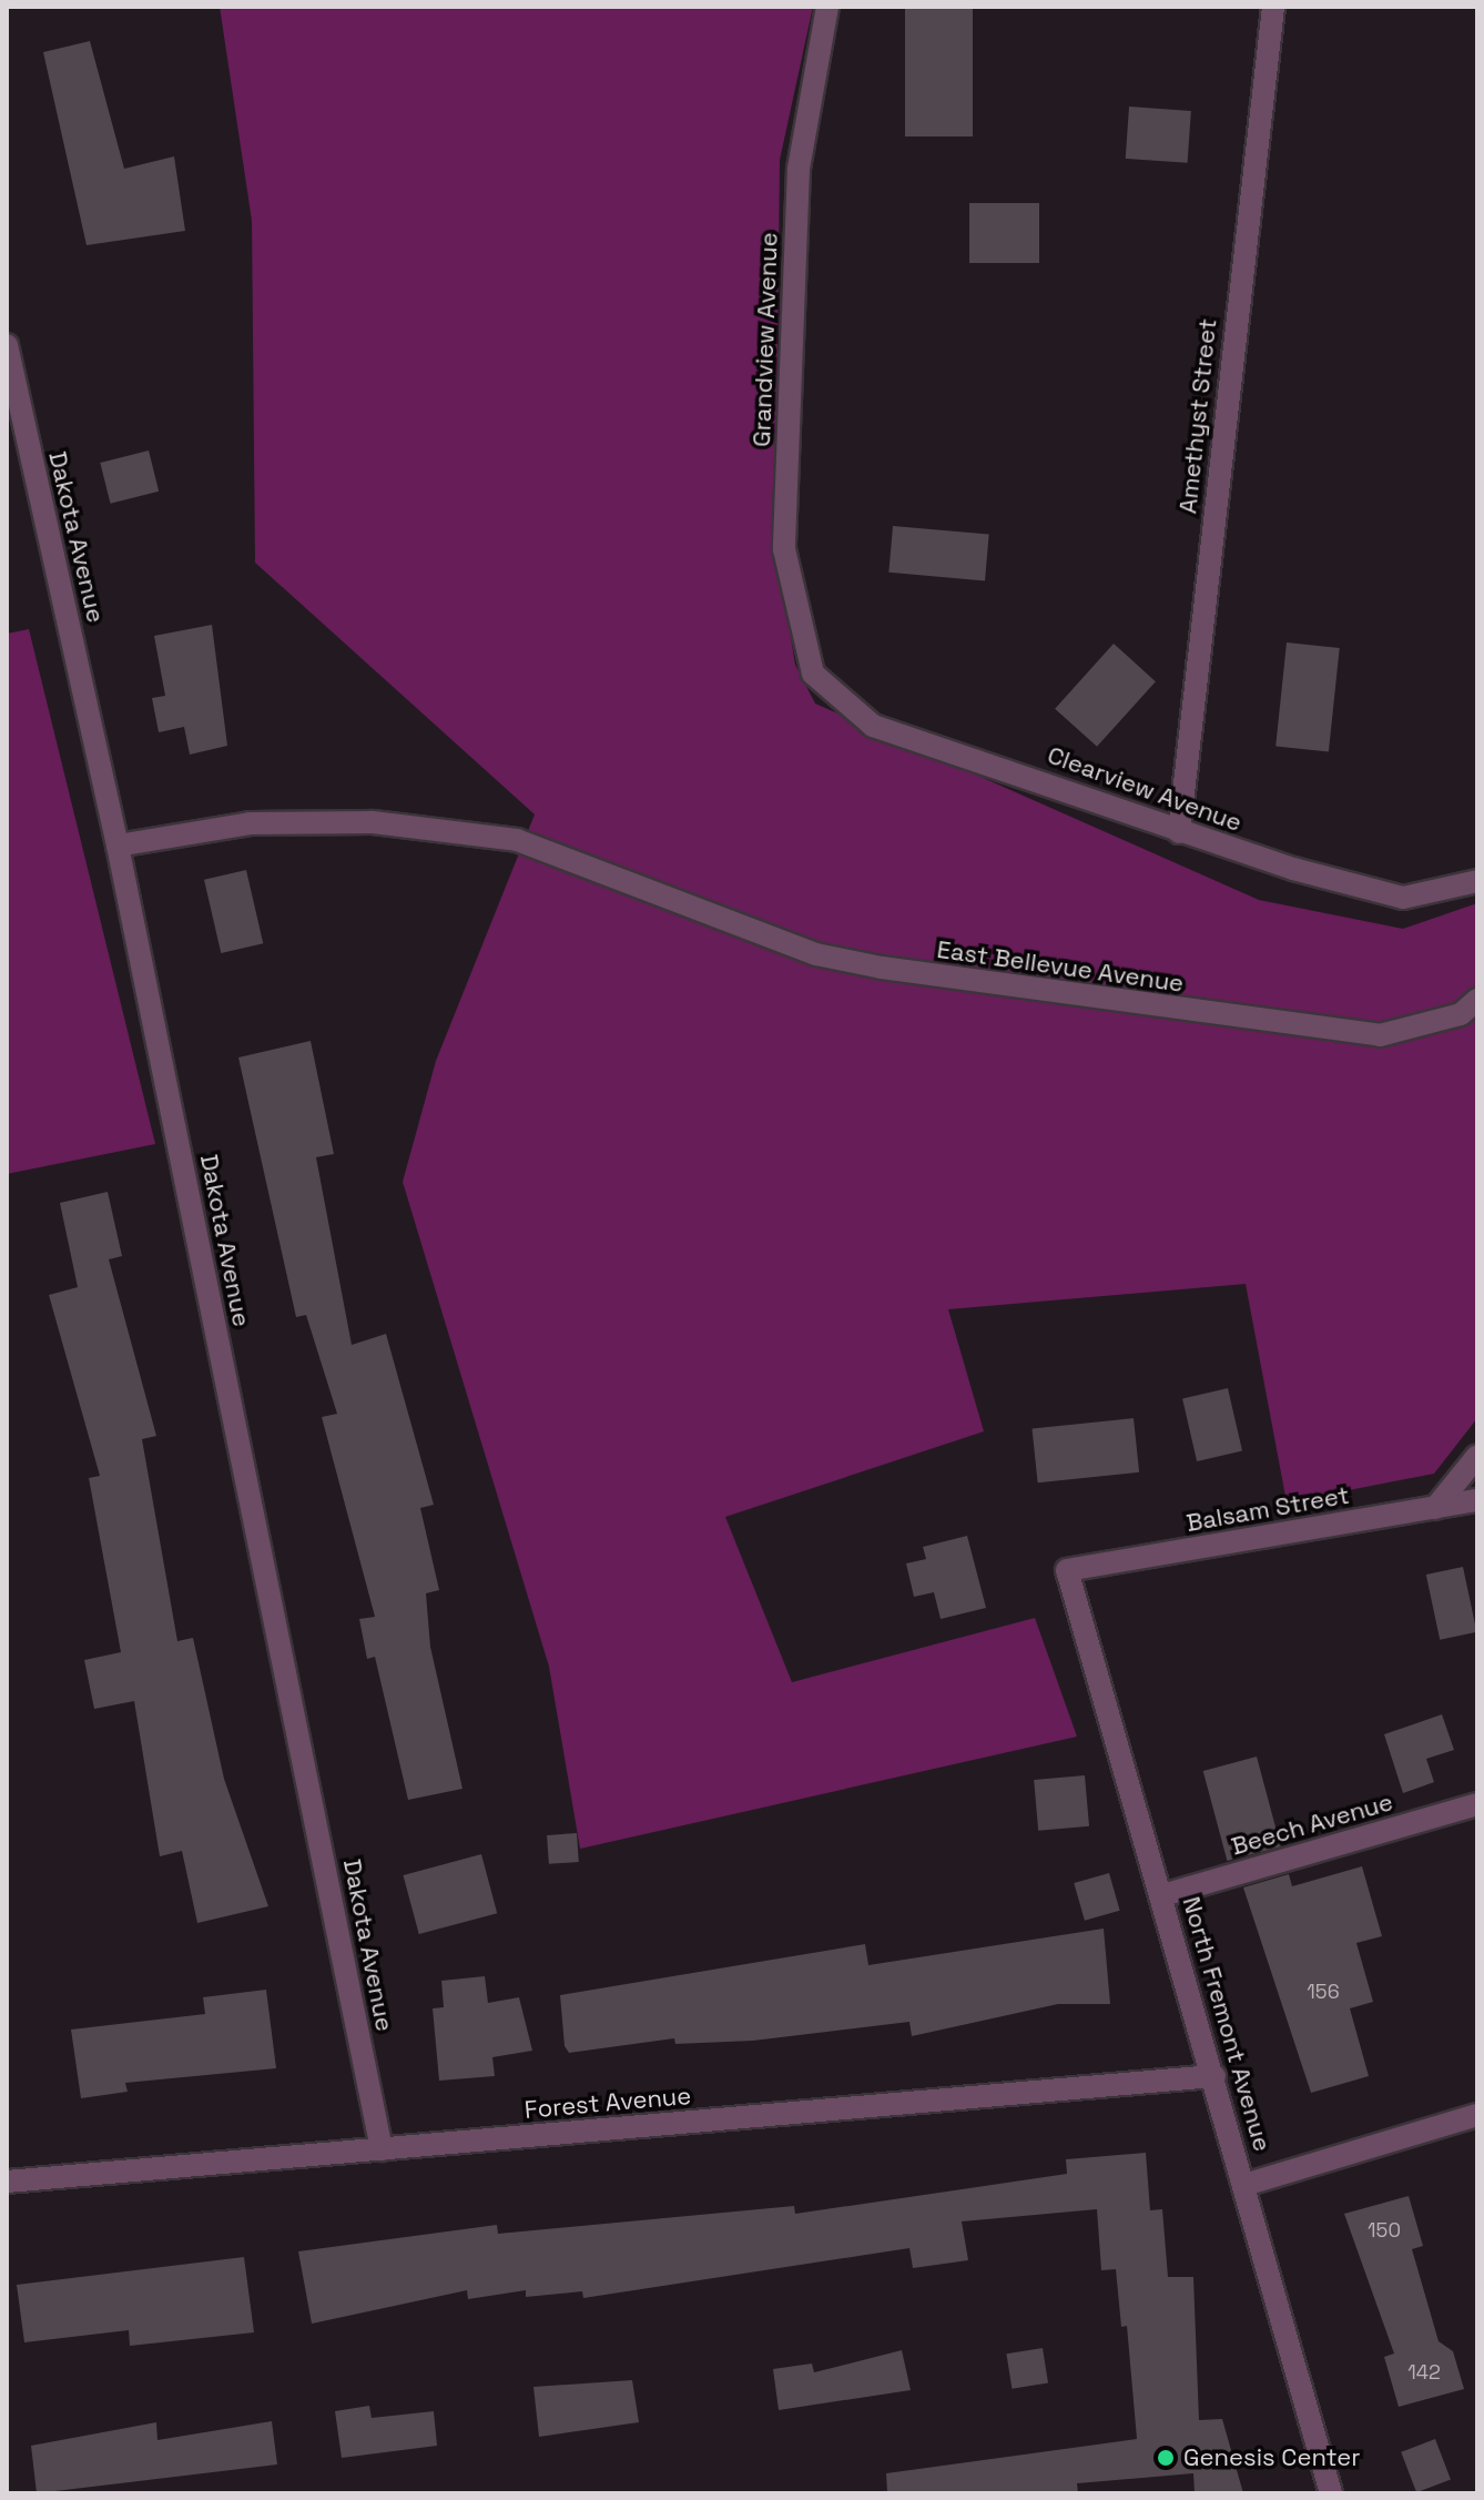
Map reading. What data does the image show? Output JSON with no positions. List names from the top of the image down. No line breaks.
{"streets":{"street":["Grandview Avenue","Amethyst Street","Dakota Avenue","Clearview Avenue","East Bellevue Avenue","Balsam Street","Beech Avenue","North Fremont Avenue","Forest Avenue"]},"crossings":[["Grandview Avenue","Clearview Avenue"],["Amethyst Street","Clearview Avenue"],["Dakota Avenue","East Bellevue Avenue"],["Dakota Avenue","Forest Avenue"],["Balsam Street","North Fremont Avenue"],["Beech Avenue","North Fremont Avenue"],["North Fremont Avenue","Forest Avenue"]],"places":["Genesis Center"],"house_numbers":["156","150","142"]}
